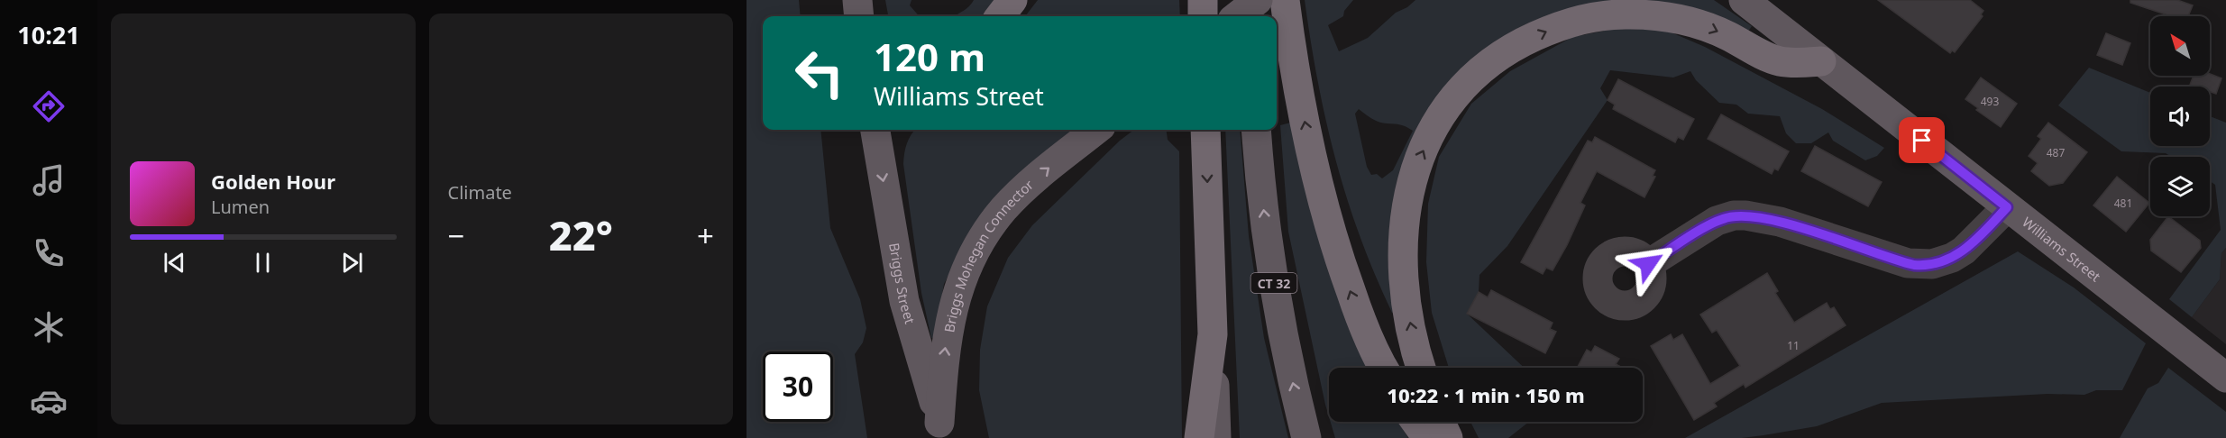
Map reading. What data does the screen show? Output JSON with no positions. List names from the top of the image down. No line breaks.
{"streets":{"main road":["Williams Street","Briggs Mohegan Connector","Briggs Street","CT 32"]},"crossings":[["Briggs Mohegan Connector","Briggs Street"]],"one_way":["Briggs Mohegan Connector","Briggs Street"],"house_numbers":["493","487","481","11"],"north":"top left","page":{"tabs":"10:21","tile":"Climate","turn":["120 m","Williams Street"],"song":["Golden Hour","Lumen"],"heat":["−","22°","+"],"limit":"30","trip":"10:22 · 1 min · 150 m"}}
